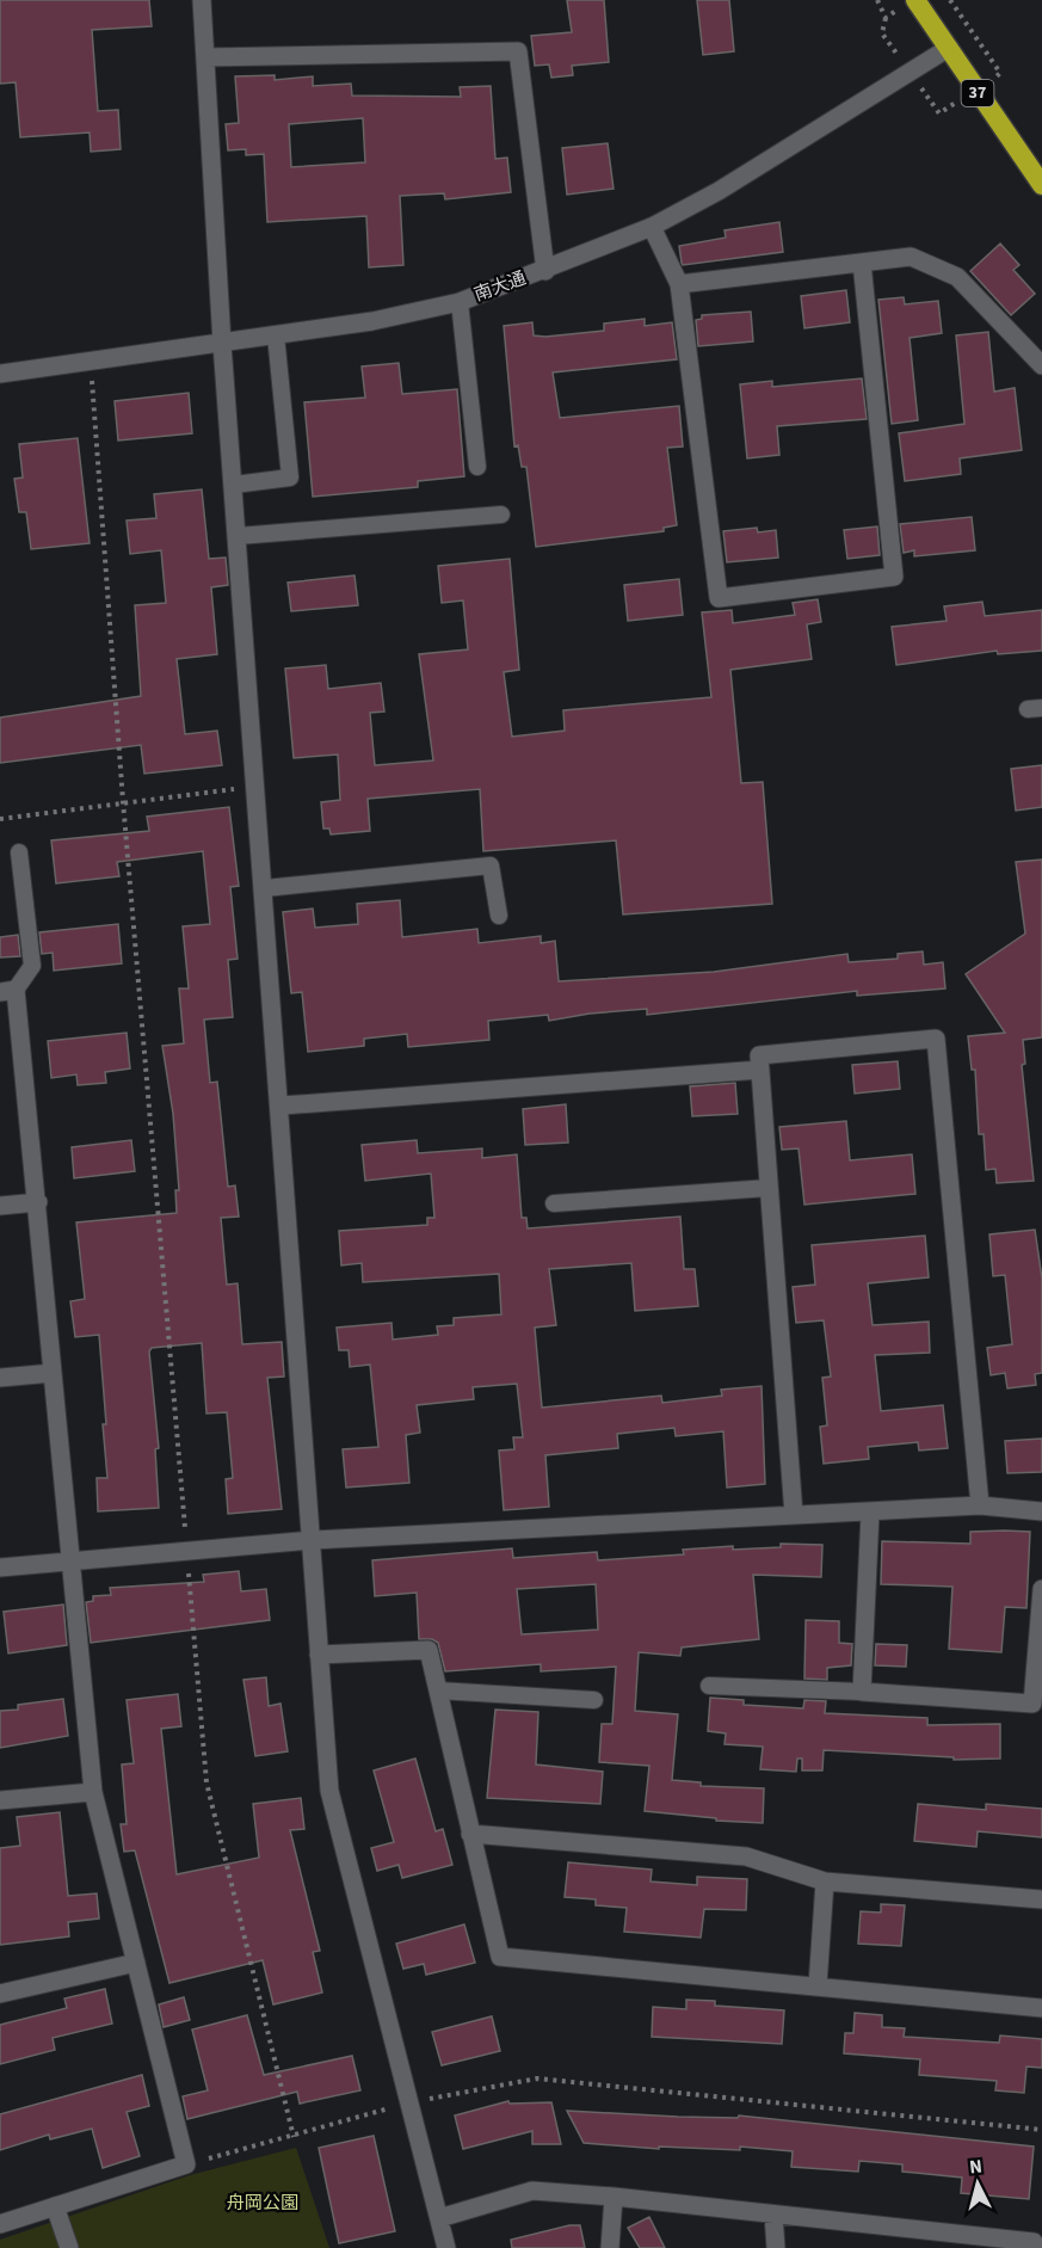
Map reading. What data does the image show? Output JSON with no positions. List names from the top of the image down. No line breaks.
{"streets":{"highway":["37"],"street":["南大通"]},"crossings":[["37","南大通"]],"parks":["舟岡公園"],"north":"top"}
